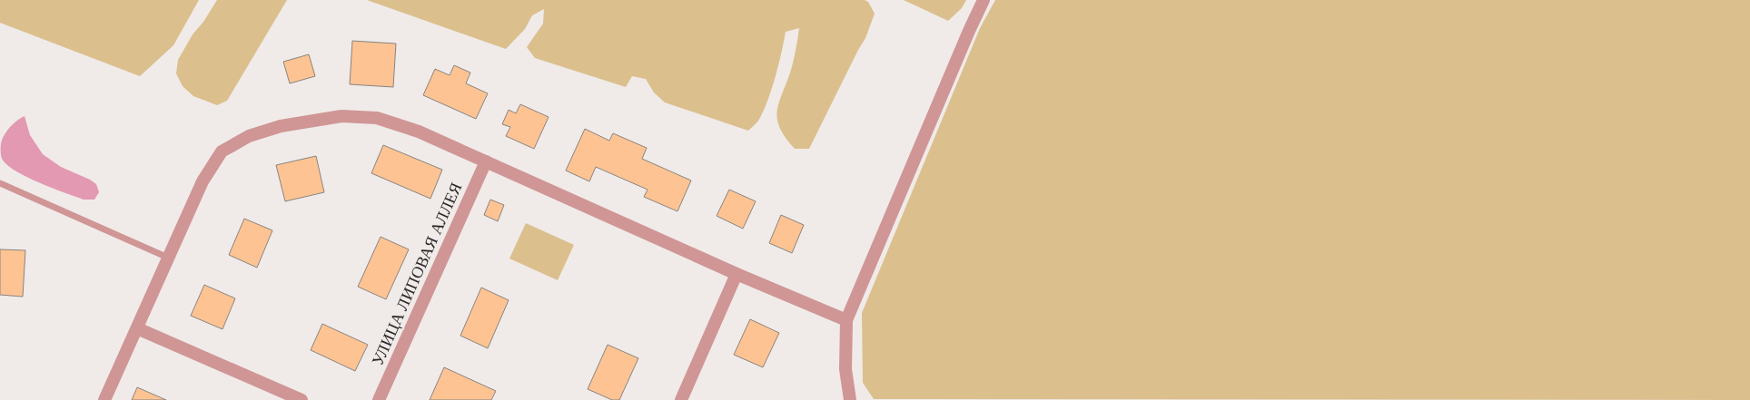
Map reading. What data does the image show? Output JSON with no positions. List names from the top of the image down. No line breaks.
{"streets":{"street":["УЛИЦА ЛИПОВАЯ АЛЛЕЯ"]}}
